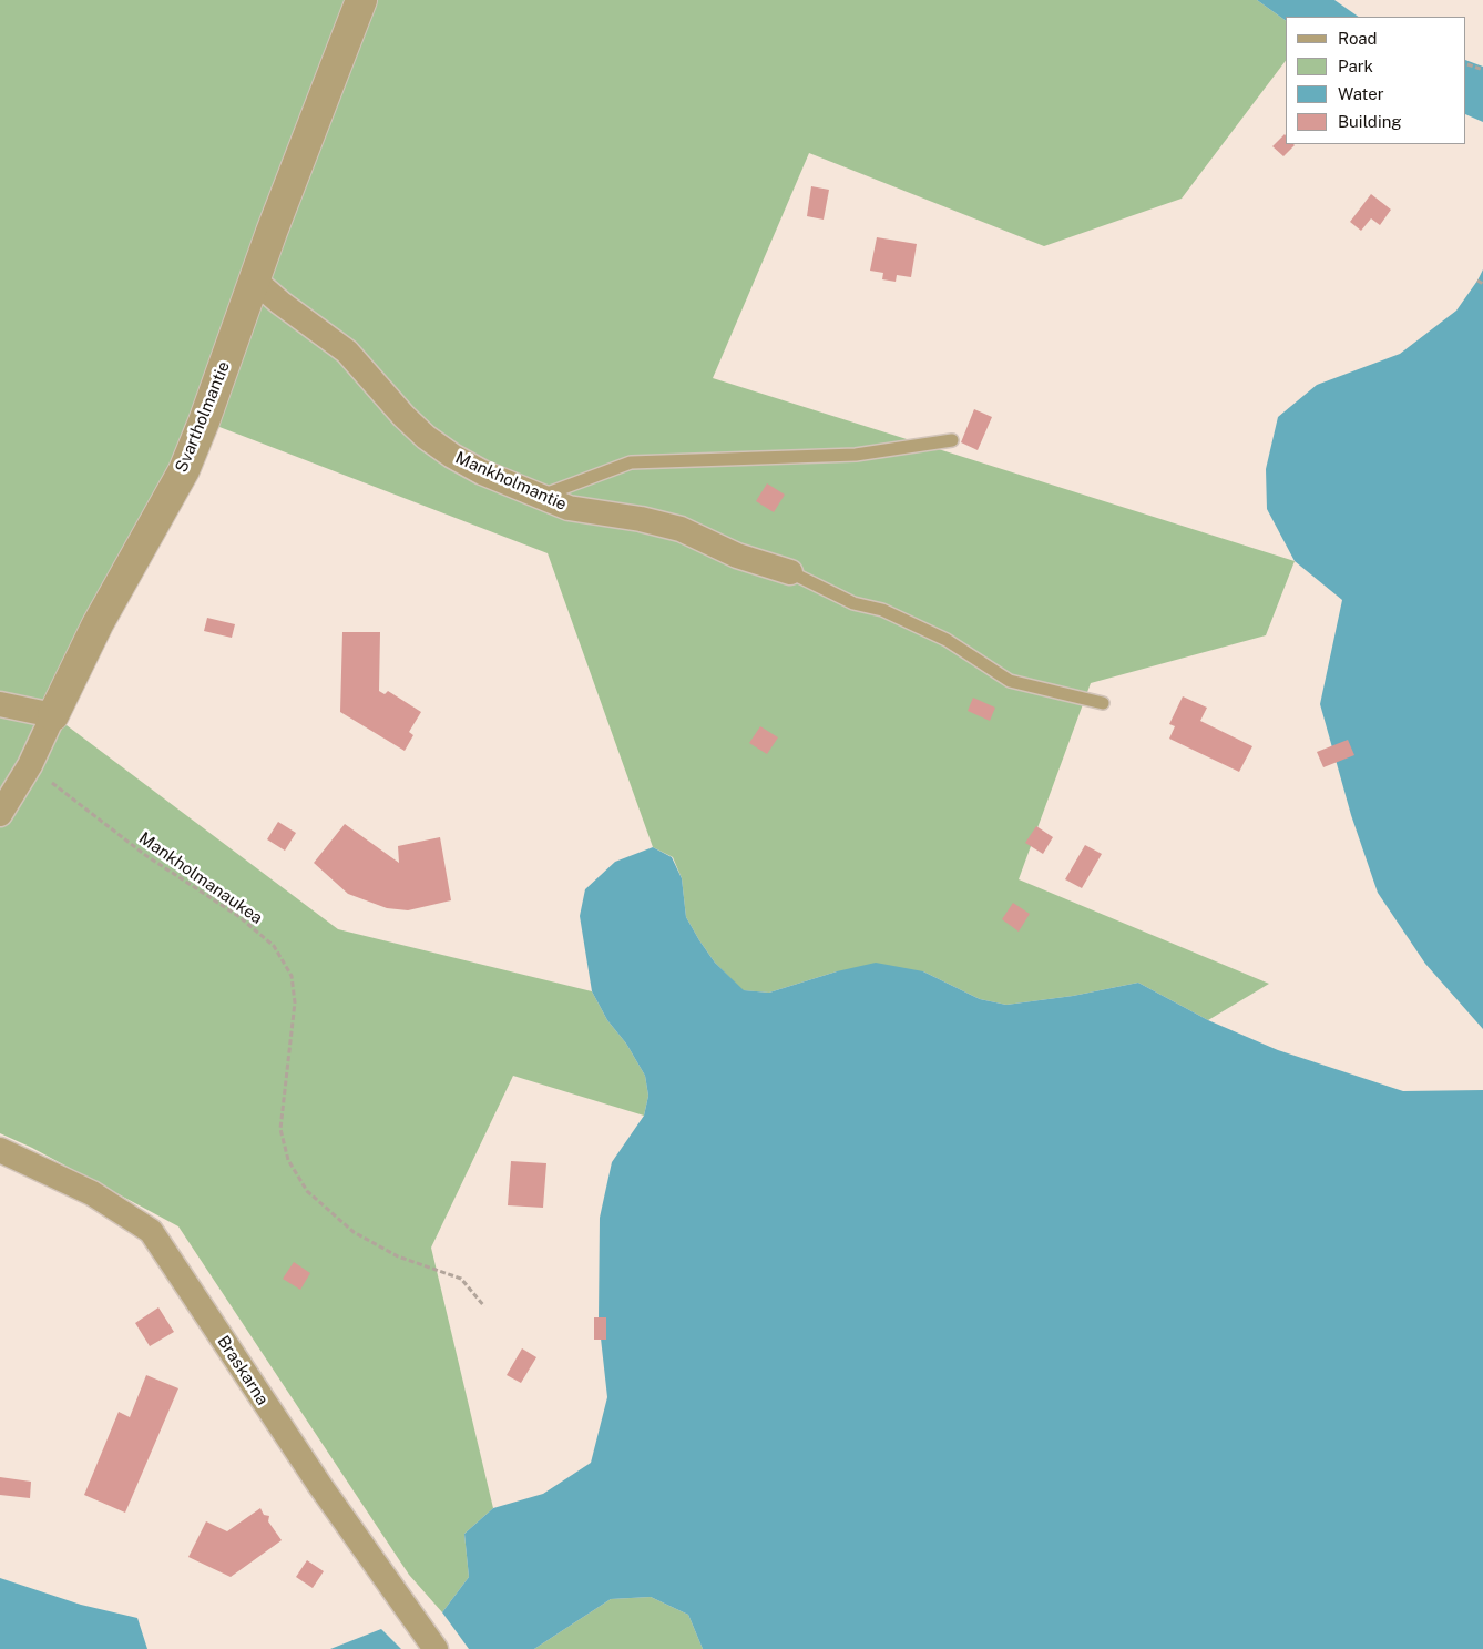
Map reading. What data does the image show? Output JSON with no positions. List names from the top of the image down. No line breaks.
{"streets":{"street":["Svartholmantie","Mankholmantie","Braskarna"],"path":["Mankholmanaukea"]},"crossings":[["Svartholmantie","Mankholmantie"],["Svartholmantie","Mankholmanaukea"]],"legend":["Road","Park","Water","Building"]}
